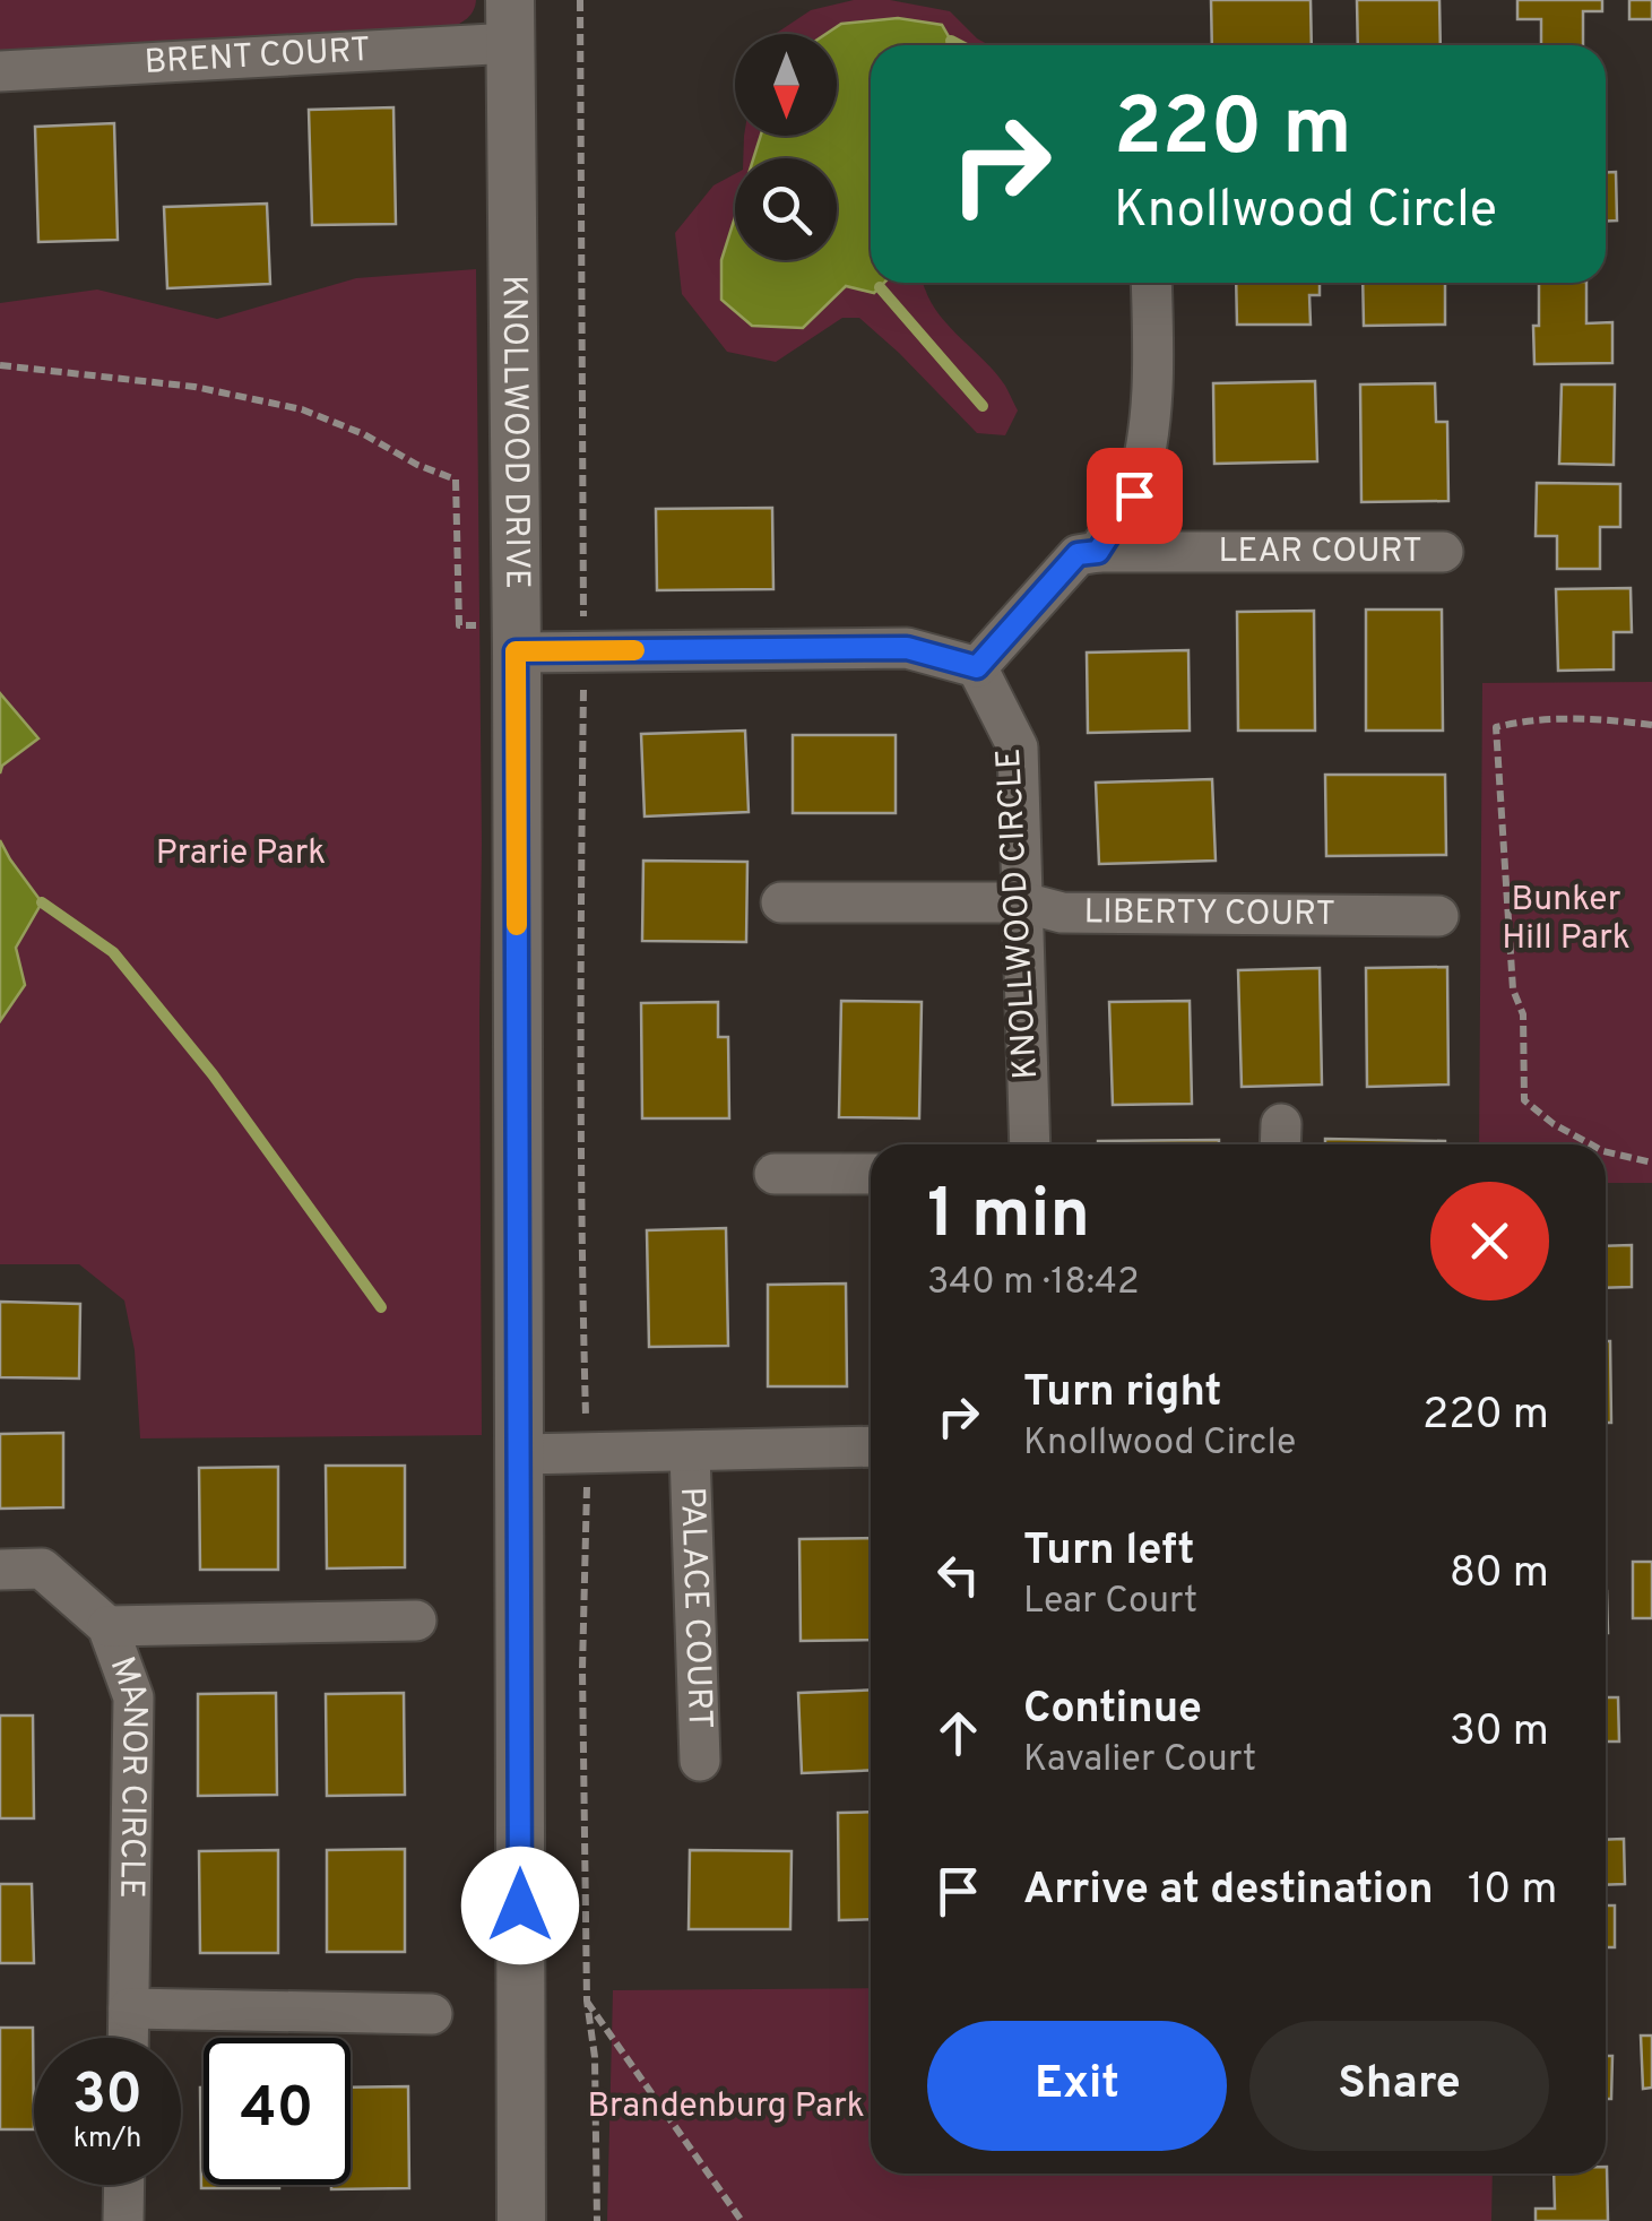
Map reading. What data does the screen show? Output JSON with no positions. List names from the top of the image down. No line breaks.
{"streets":{"street":["BRENT COURT","KNOLLWOOD DRIVE","LEAR COURT","KNOLLWOOD CIRCLE","LIBERTY COURT","PALACE COURT","MANOR CIRCLE"]},"crossings":[["BRENT COURT","KNOLLWOOD DRIVE"],["KNOLLWOOD CIRCLE","LIBERTY COURT"]],"parks":["Prarie Park","Bunker Hill Park","Brandenburg Park"],"north":"bottom","page":{"turn":["220 m","Knollwood Circle"],"heading":["1 min","340 m · 18:42"],"list":[{"name":"Turn right","note":"Knollwood Circle","value":"220 m"},{"name":"Turn left","note":"Lear Court","value":"80 m"},{"name":"Continue","note":"Kavalier Court","value":"30 m"},{"name":"Arrive at destination","value":"10 m"}],"buttons":["Exit","Share"],"speed":"30 km/h","limit":"40"}}
